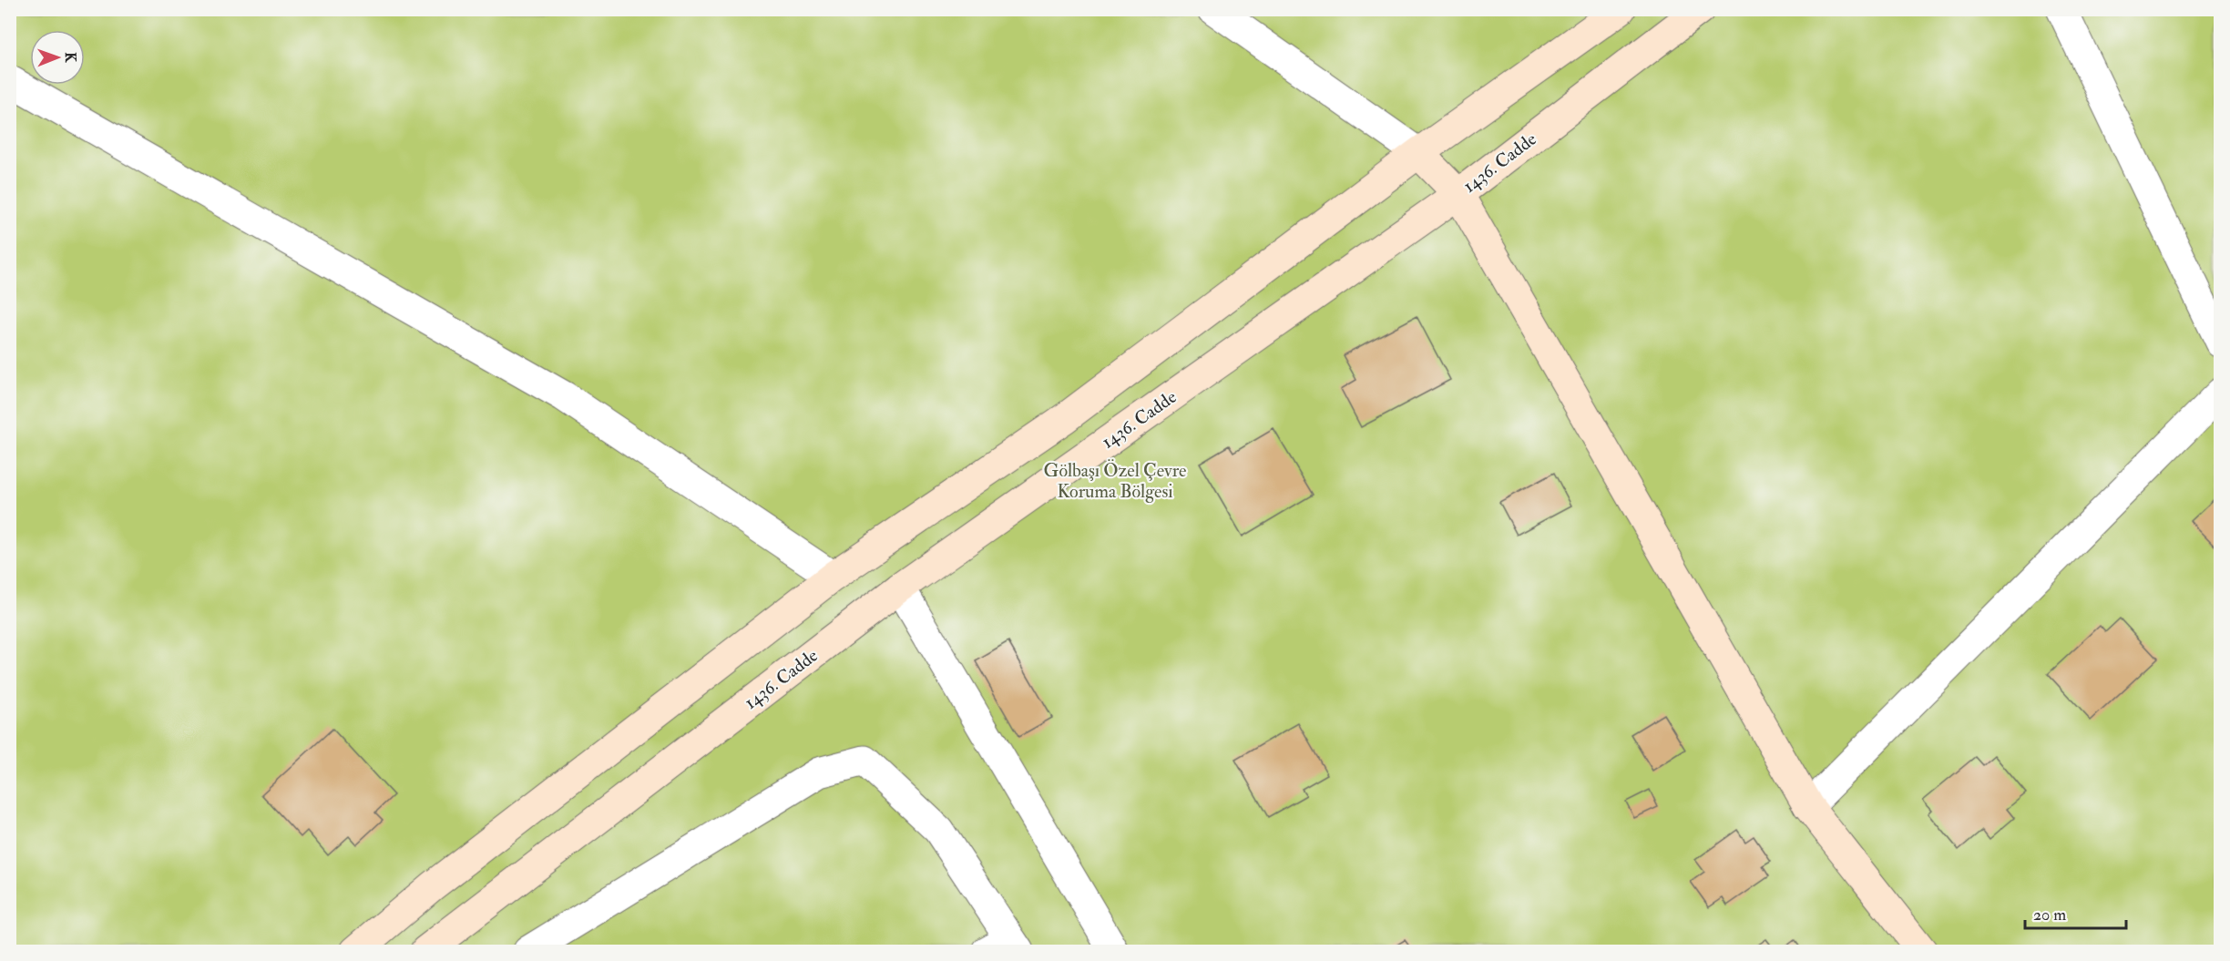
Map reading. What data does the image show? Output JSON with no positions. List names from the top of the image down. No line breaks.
{"streets":{"street":["1436. Cadde"]},"parks":["Gölbaşı Özel Çevre Koruma Bölgesi"],"scale_bar":"20 m","north":"right"}
